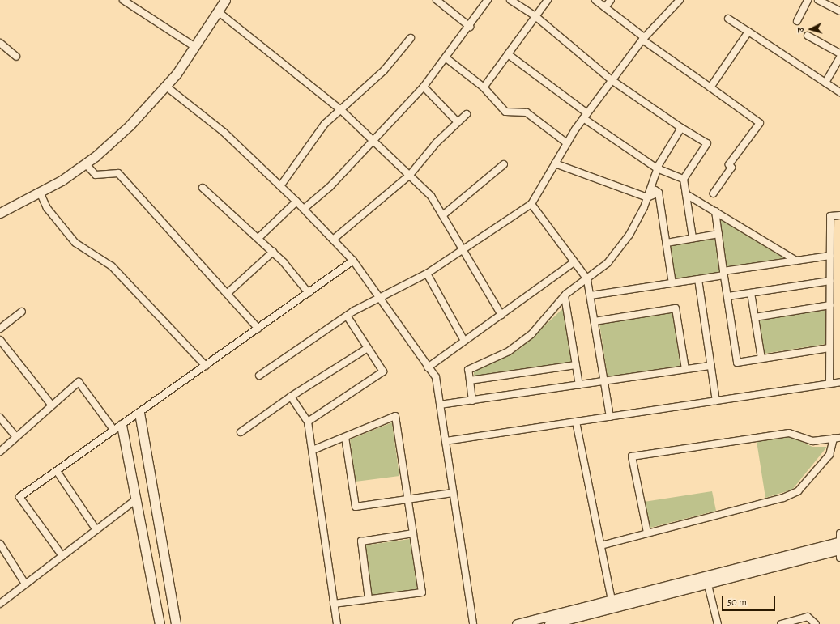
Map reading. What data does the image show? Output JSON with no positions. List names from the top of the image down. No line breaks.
{"scale_bar":"50 m","north":"left"}
